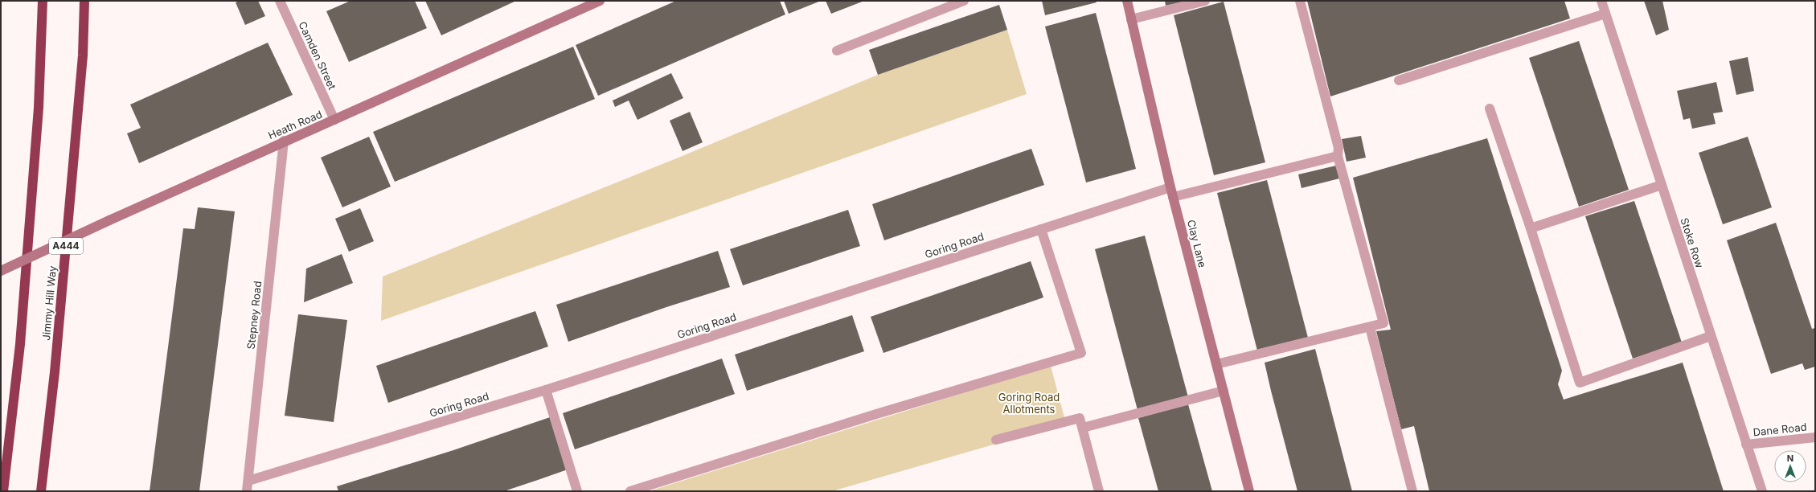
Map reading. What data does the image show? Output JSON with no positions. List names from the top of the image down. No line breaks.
{"streets":{"highway":["A444","Jimmy Hill Way"],"street":["Camden Street","Heath Road","Stoke Row","Clay Lane","Goring Road","Stepney Road","Dane Road"]},"crossings":[["Camden Street","Heath Road"],["Heath Road","Stepney Road"],["Stoke Row","Dane Road"],["Clay Lane","Goring Road"],["Goring Road","Stepney Road"]],"parks":["Goring Road Allotments"],"north":"top"}
